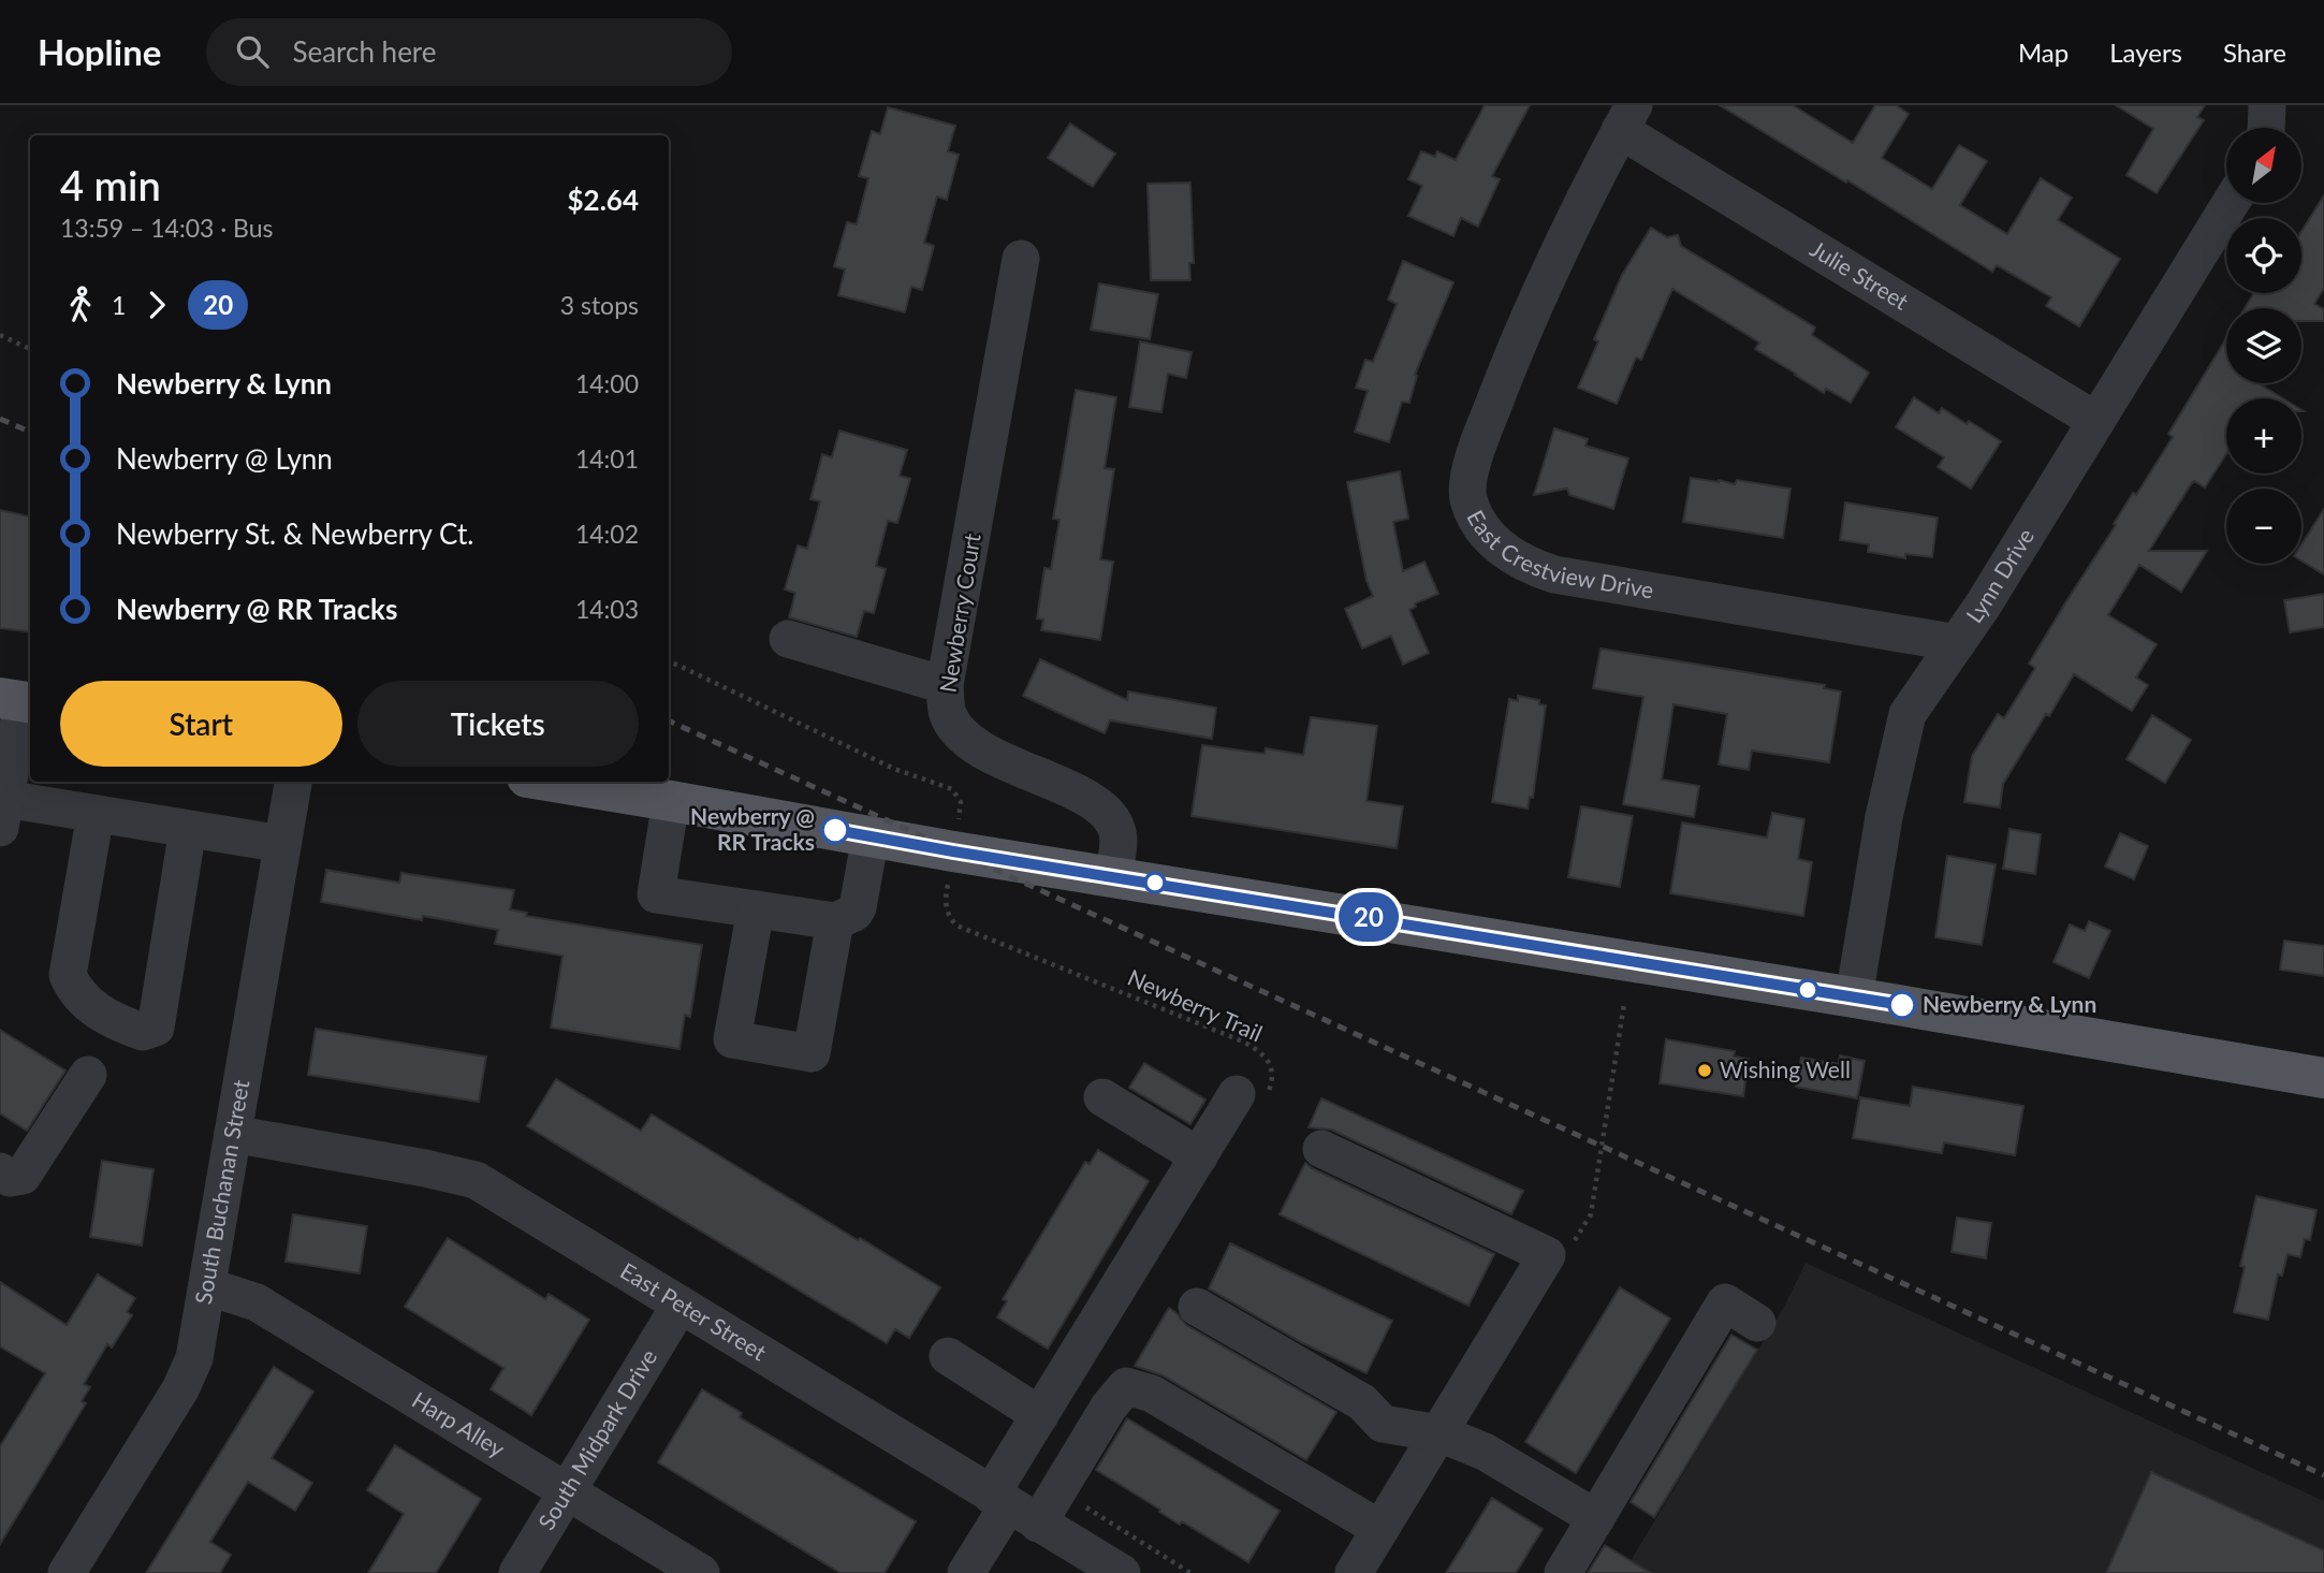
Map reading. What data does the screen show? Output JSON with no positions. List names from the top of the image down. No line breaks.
{"streets":{"street":["Julie Street","East Crestview Drive","Lynn Drive","Newberry Court","South Buchanan Street","East Peter Street","Harp Alley","South Midpark Drive"],"path":["Newberry Trail"]},"crossings":[["Julie Street","East Crestview Drive"],["Julie Street","Lynn Drive"],["East Crestview Drive","Lynn Drive"],["South Buchanan Street","East Peter Street"],["South Buchanan Street","Harp Alley"],["East Peter Street","South Midpark Drive"],["Harp Alley","South Midpark Drive"]],"places":["Newberry @ RR Tracks","Newberry & Lynn","Wishing Well"],"lines":["bus line 20"],"north":"top right","page":{"header":"Hopline","search":"Search here","nav":["Map","Layers","Share"],"on_map":"20","map_buttons":["+","−"],"heading":["4 min","13:59 – 14:03 · Bus","$2.64"],"legs":["1","20","3 stops"],"list":[{"name":"Newberry & Lynn","value":"14:00"},{"name":"Newberry @ Lynn","value":"14:01"},{"name":"Newberry St. & Newberry Ct.","value":"14:02"},{"name":"Newberry @ RR Tracks","value":"14:03"}],"buttons":["Start","Tickets"]}}
